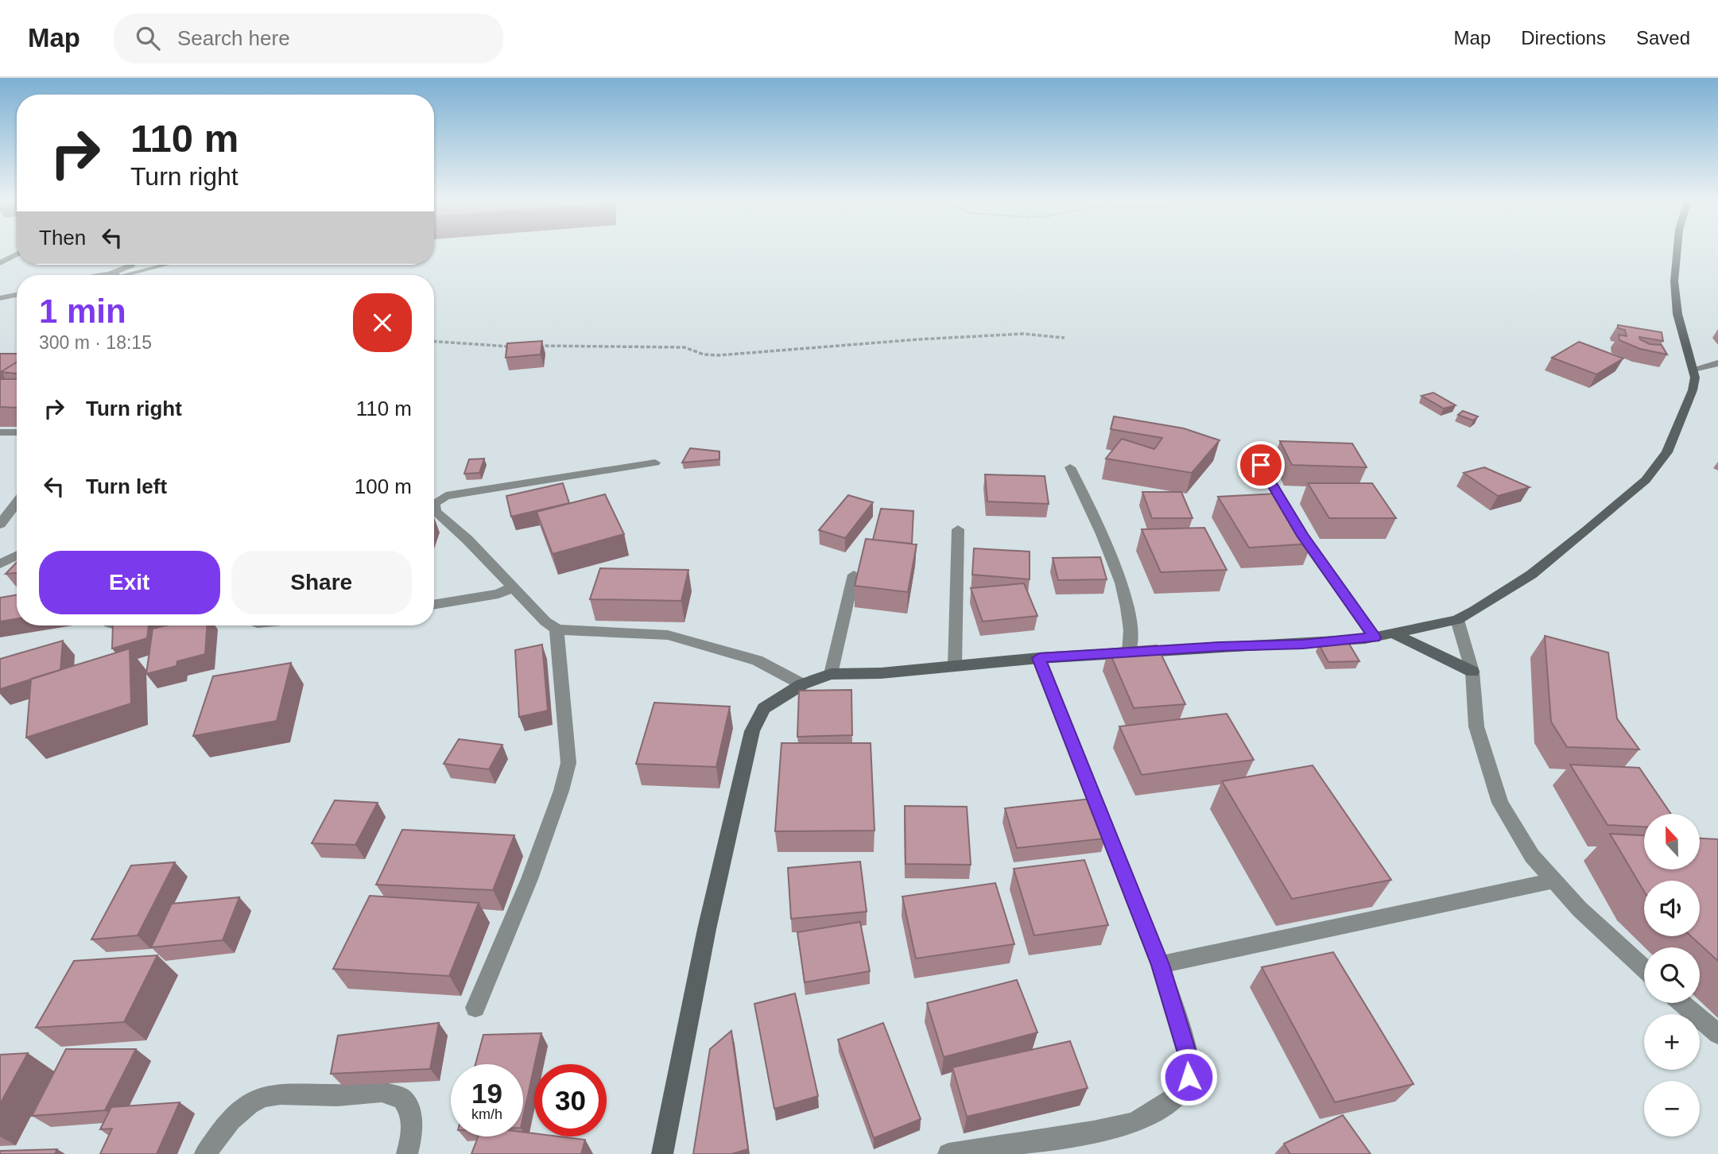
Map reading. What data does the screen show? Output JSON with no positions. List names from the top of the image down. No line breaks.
{"north":"top","page":{"header":"Map","search":"Search here","nav":["Map","Directions","Saved"],"turn":["110 m","Turn right"],"then":"Then","heading":["1 min","300 m · 18:15"],"list":[{"name":"Turn right","value":"110 m"},{"name":"Turn left","value":"100 m"}],"buttons":["Exit","Share"],"map_buttons":["+","−"],"speed":"19 km/h","limit":"30"}}
